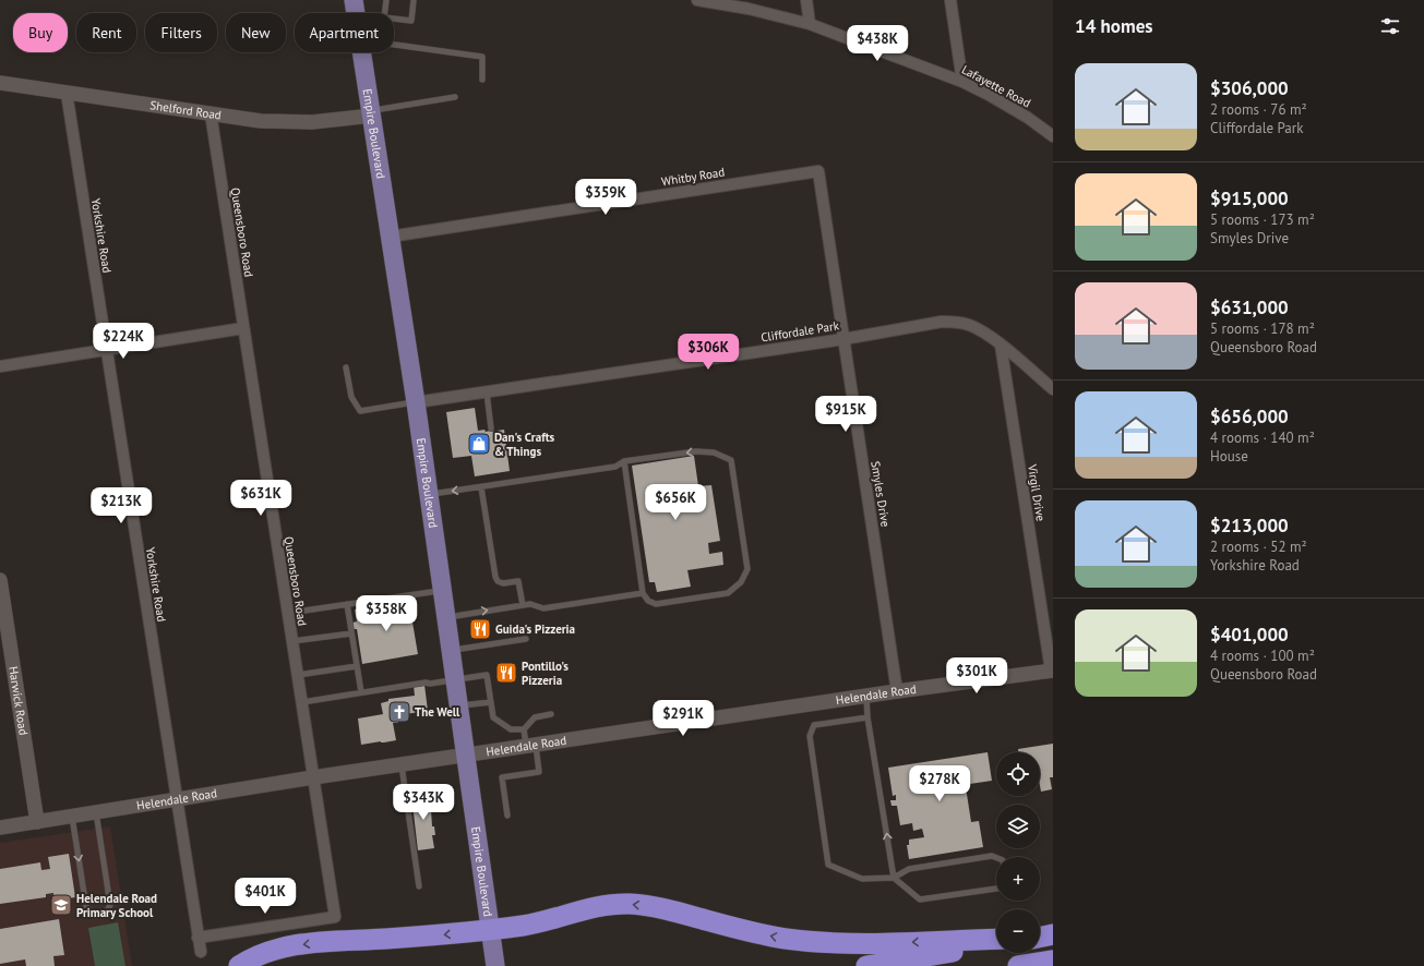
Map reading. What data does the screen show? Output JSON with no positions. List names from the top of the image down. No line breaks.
{"streets":{"main road":["Empire Boulevard"],"street":["Lafayette Road","Shelford Road","Whitby Road","Queensboro Road","Yorkshire Road","Cliffordale Park","Virgil Drive","Smyles Drive","Helendale Road","Harwick Road"]},"crossings":[["Shelford Road","Empire Boulevard"],["Shelford Road","Queensboro Road"],["Shelford Road","Yorkshire Road"],["Empire Boulevard","Whitby Road"],["Empire Boulevard","Cliffordale Park"],["Empire Boulevard","Helendale Road"],["Whitby Road","Smyles Drive"],["Queensboro Road","Yorkshire Road"],["Queensboro Road","Helendale Road"],["Yorkshire Road","Helendale Road"],["Cliffordale Park","Virgil Drive"],["Cliffordale Park","Smyles Drive"],["Virgil Drive","Helendale Road"],["Smyles Drive","Helendale Road"],["Helendale Road","Harwick Road"]],"places":{"shop":["Dan's Crafts & Things"],"restaurant":["Guida's Pizzeria","Pontillo's Pizzeria"],"church":["The Well"],"school or university":["Helendale Road Primary School"]},"page":{"heading":"14 homes","chip":["Buy","Rent","Filters","New","Apartment"],"price":["$438K","$359K","$224K","$306K","$915K","$631K","$656K","$213K","$358K","$301K","$291K","$278K","$343K","$401K"],"list":[{"name":"$306,000","note":"2 rooms · 76 m² · Cliffordale Park"},{"name":"$915,000","note":"5 rooms · 173 m² · Smyles Drive"},{"name":"$631,000","note":"5 rooms · 178 m² · Queensboro Road"},{"name":"$656,000","note":"4 rooms · 140 m² · House"},{"name":"$213,000","note":"2 rooms · 52 m² · Yorkshire Road"},{"name":"$401,000","note":"4 rooms · 100 m² · Queensboro Road"}],"map_buttons":["+","−"]}}
